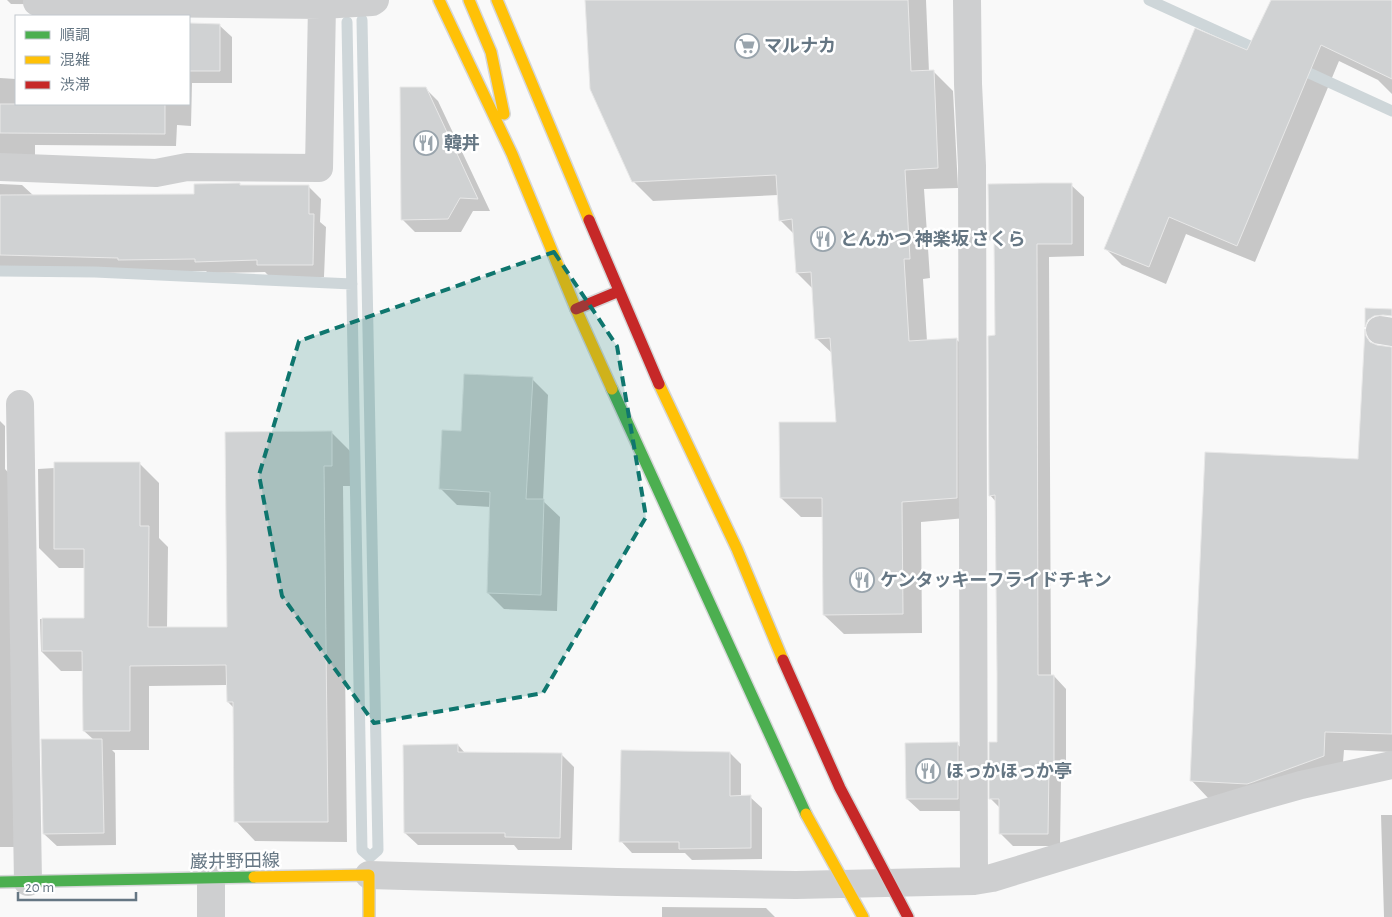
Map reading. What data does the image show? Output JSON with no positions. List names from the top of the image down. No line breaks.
{"streets":{"street":["巌井野田線"]},"places":{"supermarket":["マルナカ"],"restaurant":["韓丼","とんかつ 神楽坂 さくら","ケンタッキーフライドチキン","ほっかほっか亭"]},"legend":["順調","混雑","渋滞"],"scale_bar":"20 m"}
